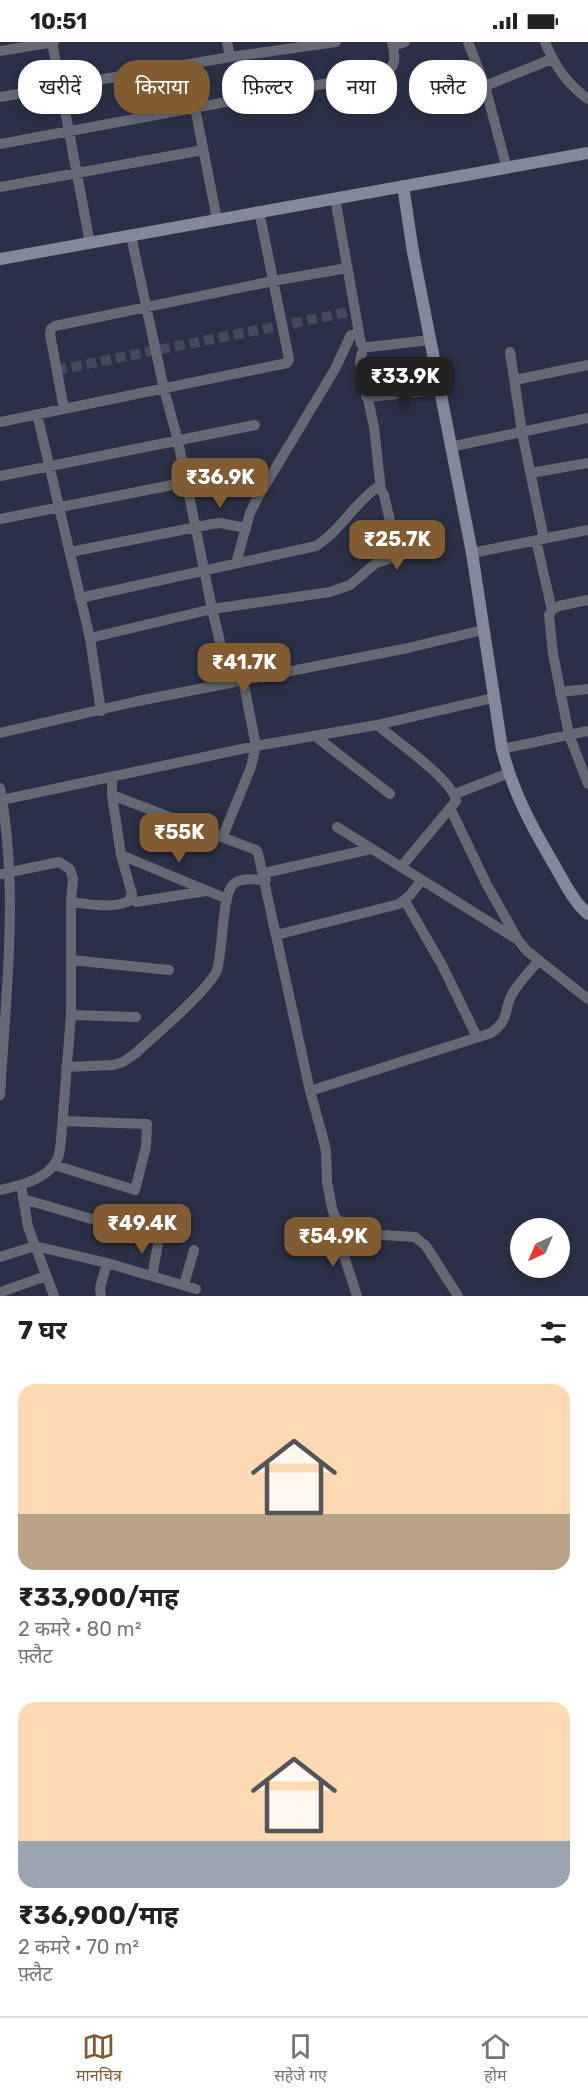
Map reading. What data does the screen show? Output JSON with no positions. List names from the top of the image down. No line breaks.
{"north":"bottom left","page":{"status":"10:51","chip":["खरीदें","किराया","फ़िल्टर","नया","फ़्लैट"],"price":["₹33.9K","₹36.9K","₹25.7K","₹41.7K","₹55K","₹49.4K","₹54.9K"],"heading":"7 घर","list":[{"name":"₹33,900/माह","note":"2 कमरे · 80 m² · फ़्लैट"},{"name":"₹36,900/माह","note":"2 कमरे · 70 m² · फ़्लैट"}],"tabs":["मानचित्र","सहेजे गए","होम"]}}
